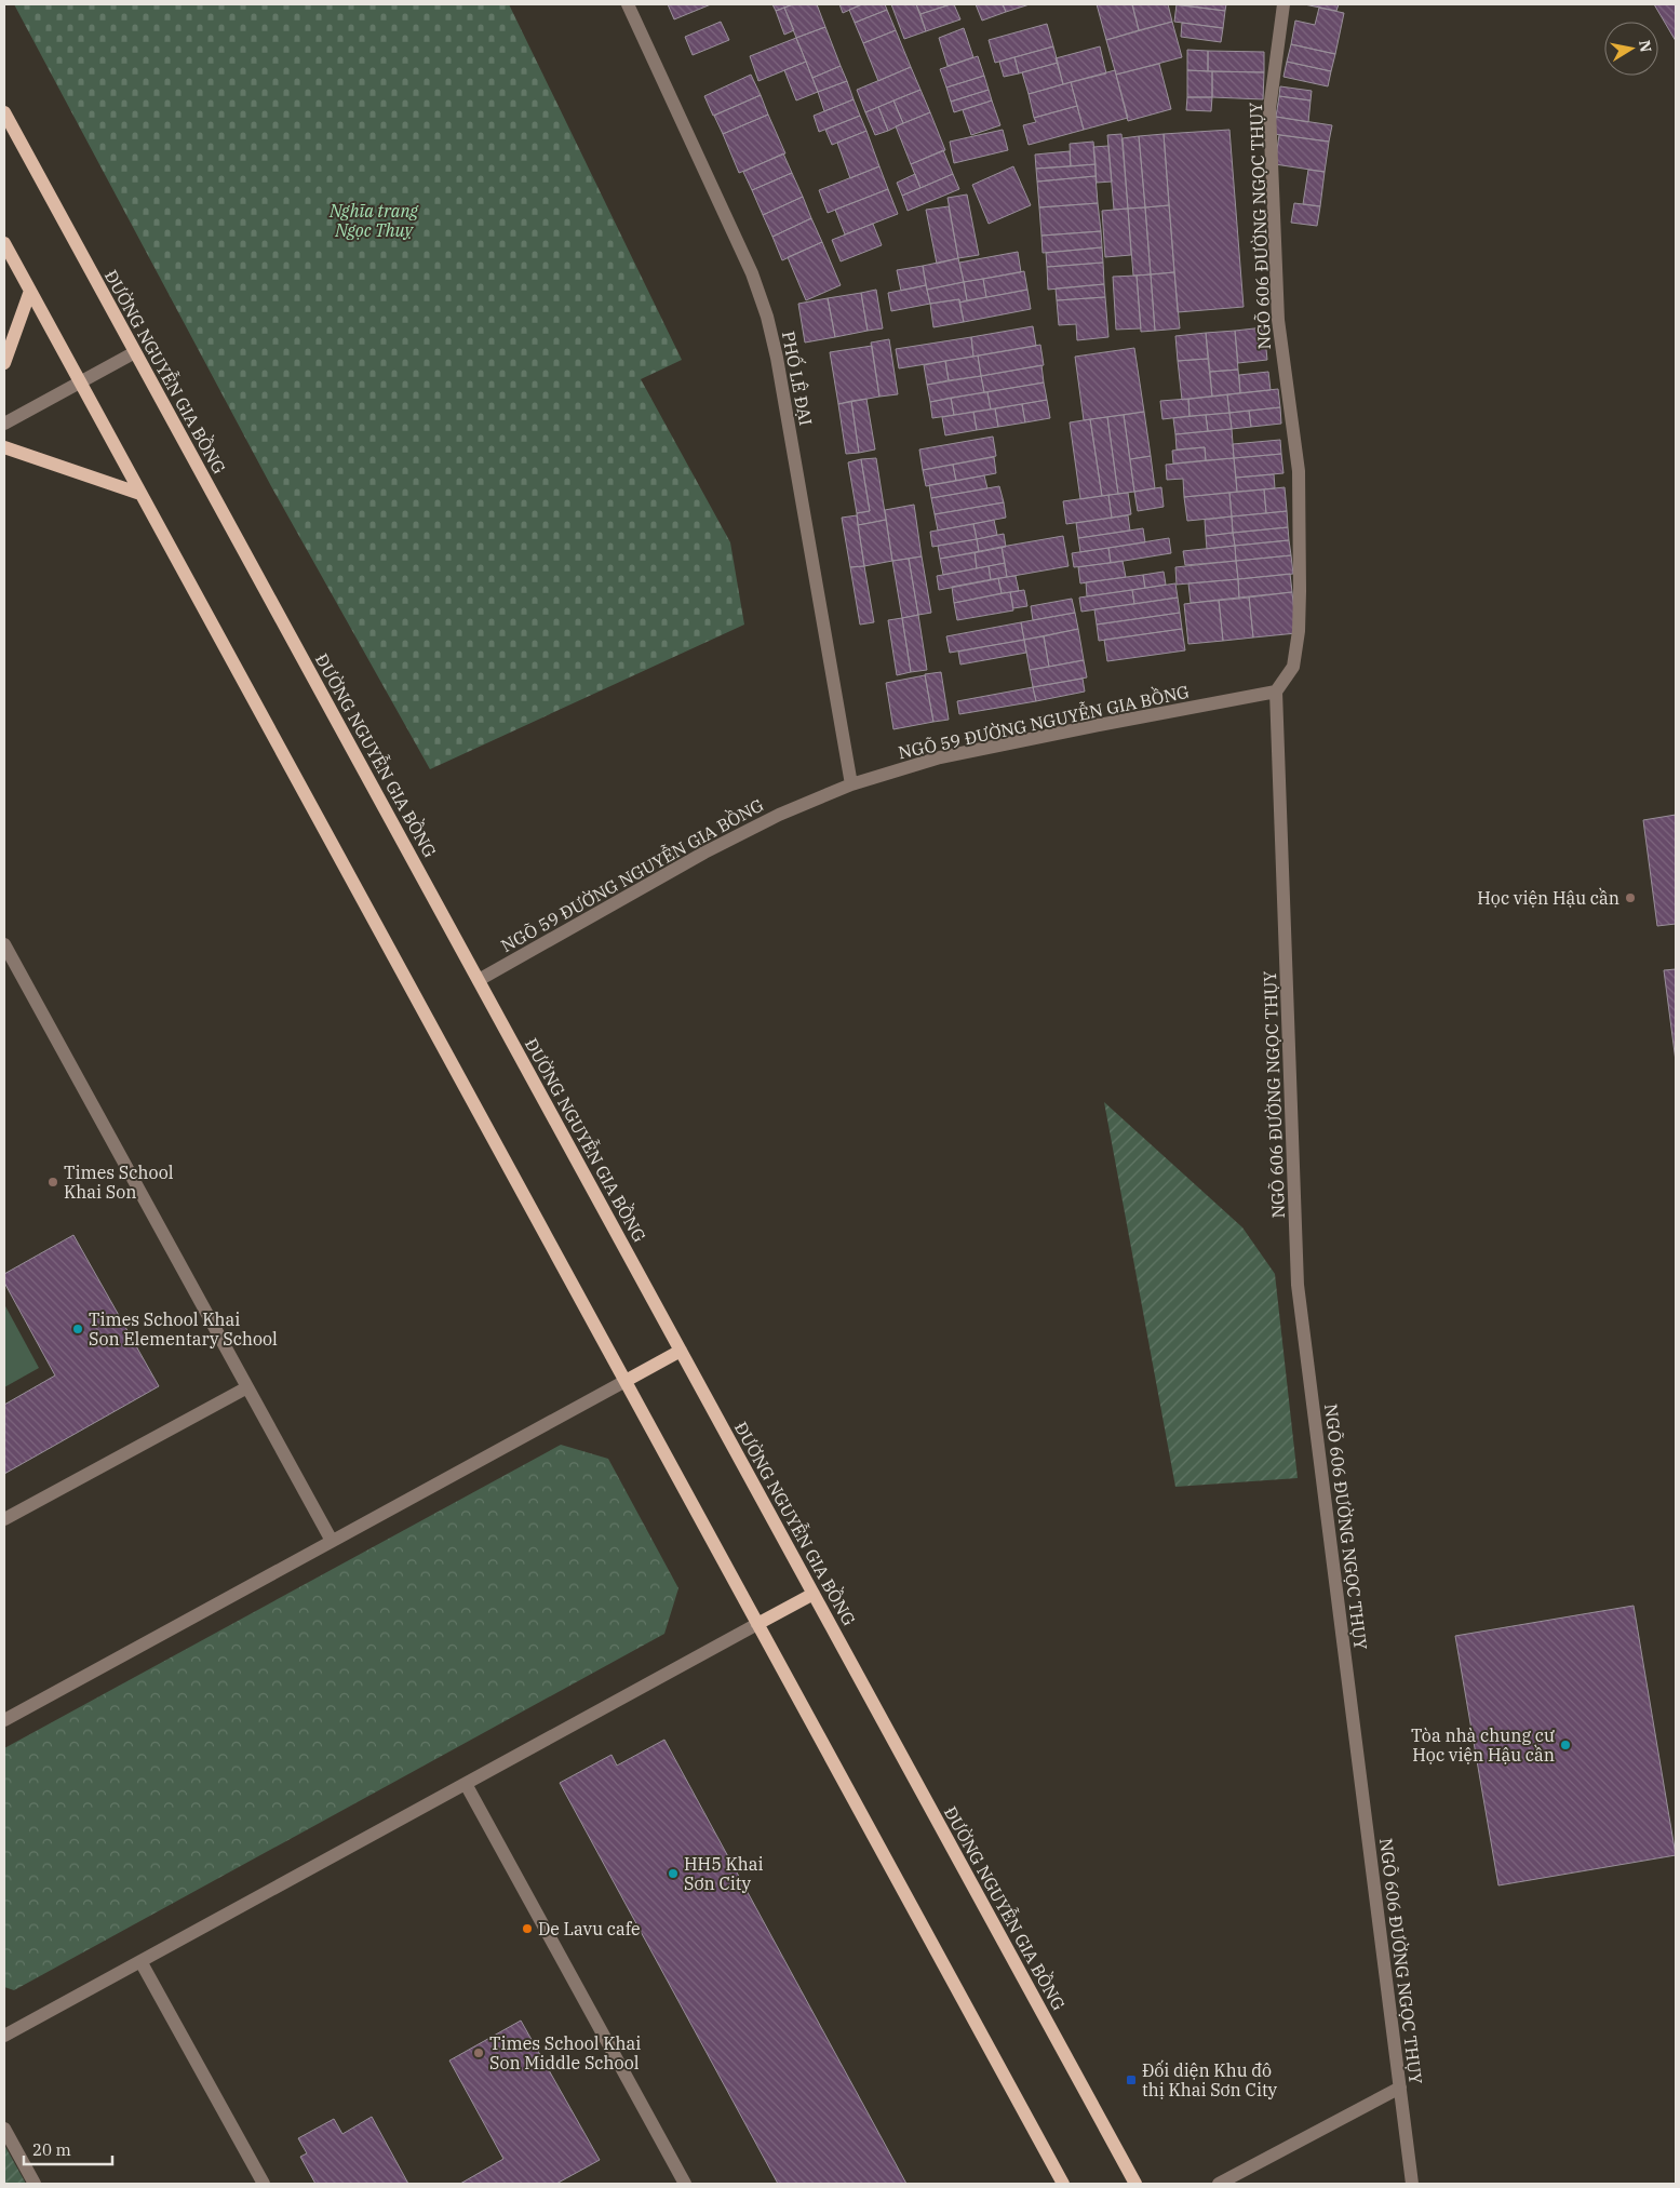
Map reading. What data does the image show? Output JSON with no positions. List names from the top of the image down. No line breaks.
{"streets":{"main road":["ĐƯỜNG NGUYỄN GIA BỒNG"],"street":["NGÕ 606 ĐƯỜNG NGỌC THỤY","PHỐ LÊ ĐẠI","NGÕ 59 ĐƯỜNG NGUYỄN GIA BỒNG"]},"crossings":[["NGÕ 606 ĐƯỜNG NGỌC THỤY","NGÕ 59 ĐƯỜNG NGUYỄN GIA BỒNG"],["ĐƯỜNG NGUYỄN GIA BỒNG","NGÕ 59 ĐƯỜNG NGUYỄN GIA BỒNG"],["PHỐ LÊ ĐẠI","NGÕ 59 ĐƯỜNG NGUYỄN GIA BỒNG"]],"parks":["Nghĩa trang Ngọc Thuỵ"],"places":{"other":["Học viện Hậu cần","Times School Khai Son","Times School Khai Son Elementary School","Tòa nhà chung cư Học viện Hậu cần","HH5 Khai Sơn City","De Lavu cafe","Times School Khai Son Middle School"],"transit":["Đối diện Khu đô thị Khai Sơn City"]},"scale_bar":"20 m","north":"right"}
